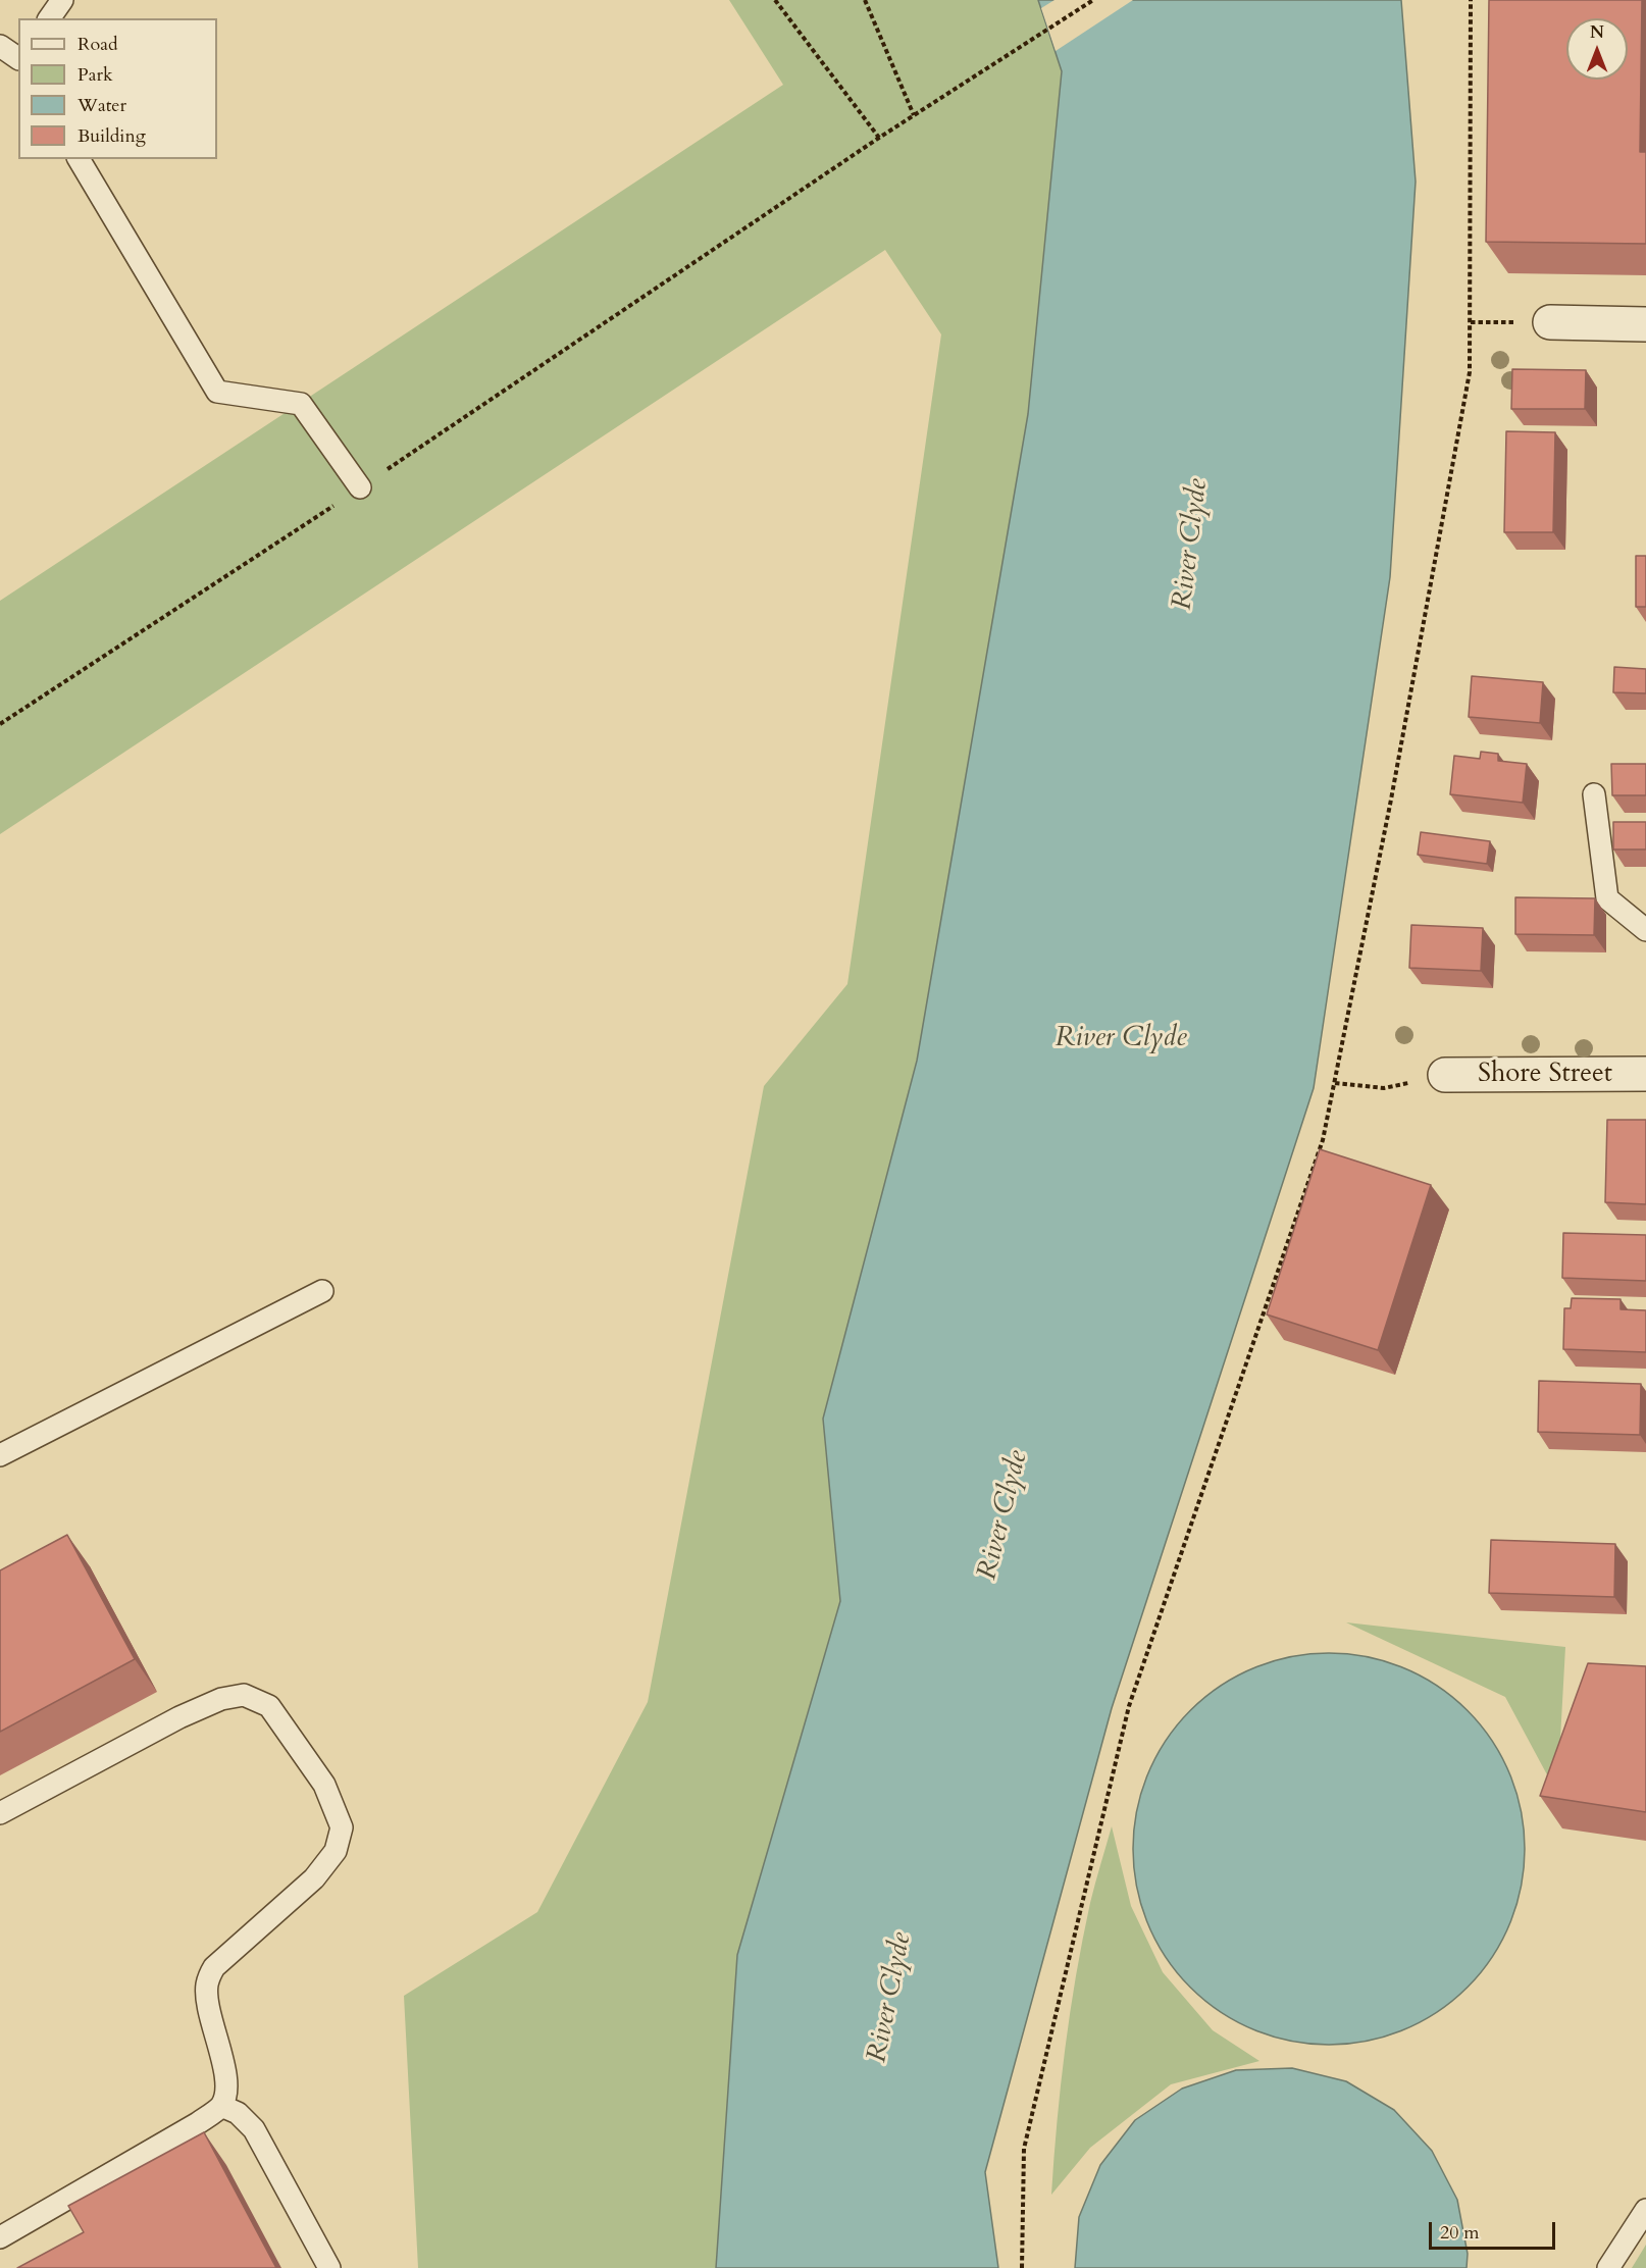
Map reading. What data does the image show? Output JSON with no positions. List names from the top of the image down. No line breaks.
{"streets":{"street":["Shore Street"]},"water":["River Clyde"],"legend":["Road","Park","Water","Building"],"scale_bar":"20 m","north":"top"}
